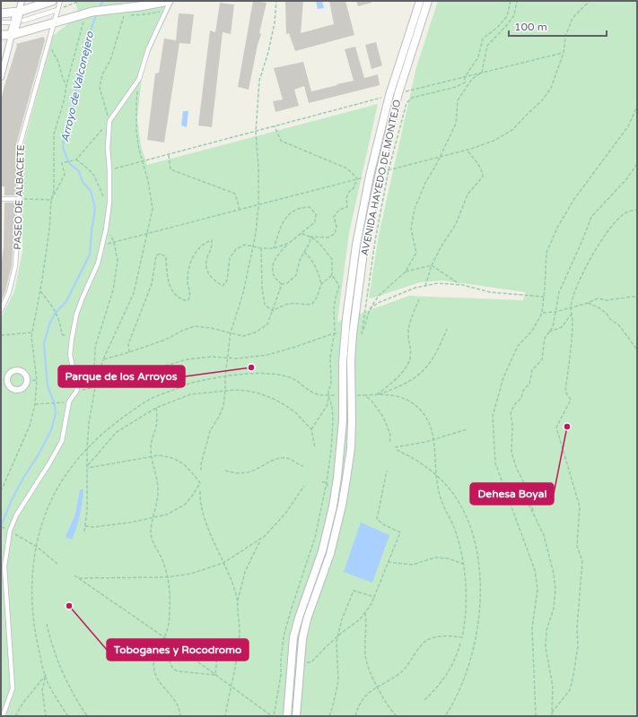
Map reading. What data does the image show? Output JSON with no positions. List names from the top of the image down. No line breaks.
{"streets":{"street":["AVENIDA HAYEDO DE MONTEJO","PASEO DE ALBACETE"]},"water":["Arroyo de Valconejero"],"places":["Parque de los Arroyos","Dehesa Boyal","Toboganes y Rocodromo"],"scale_bar":"100 m"}
